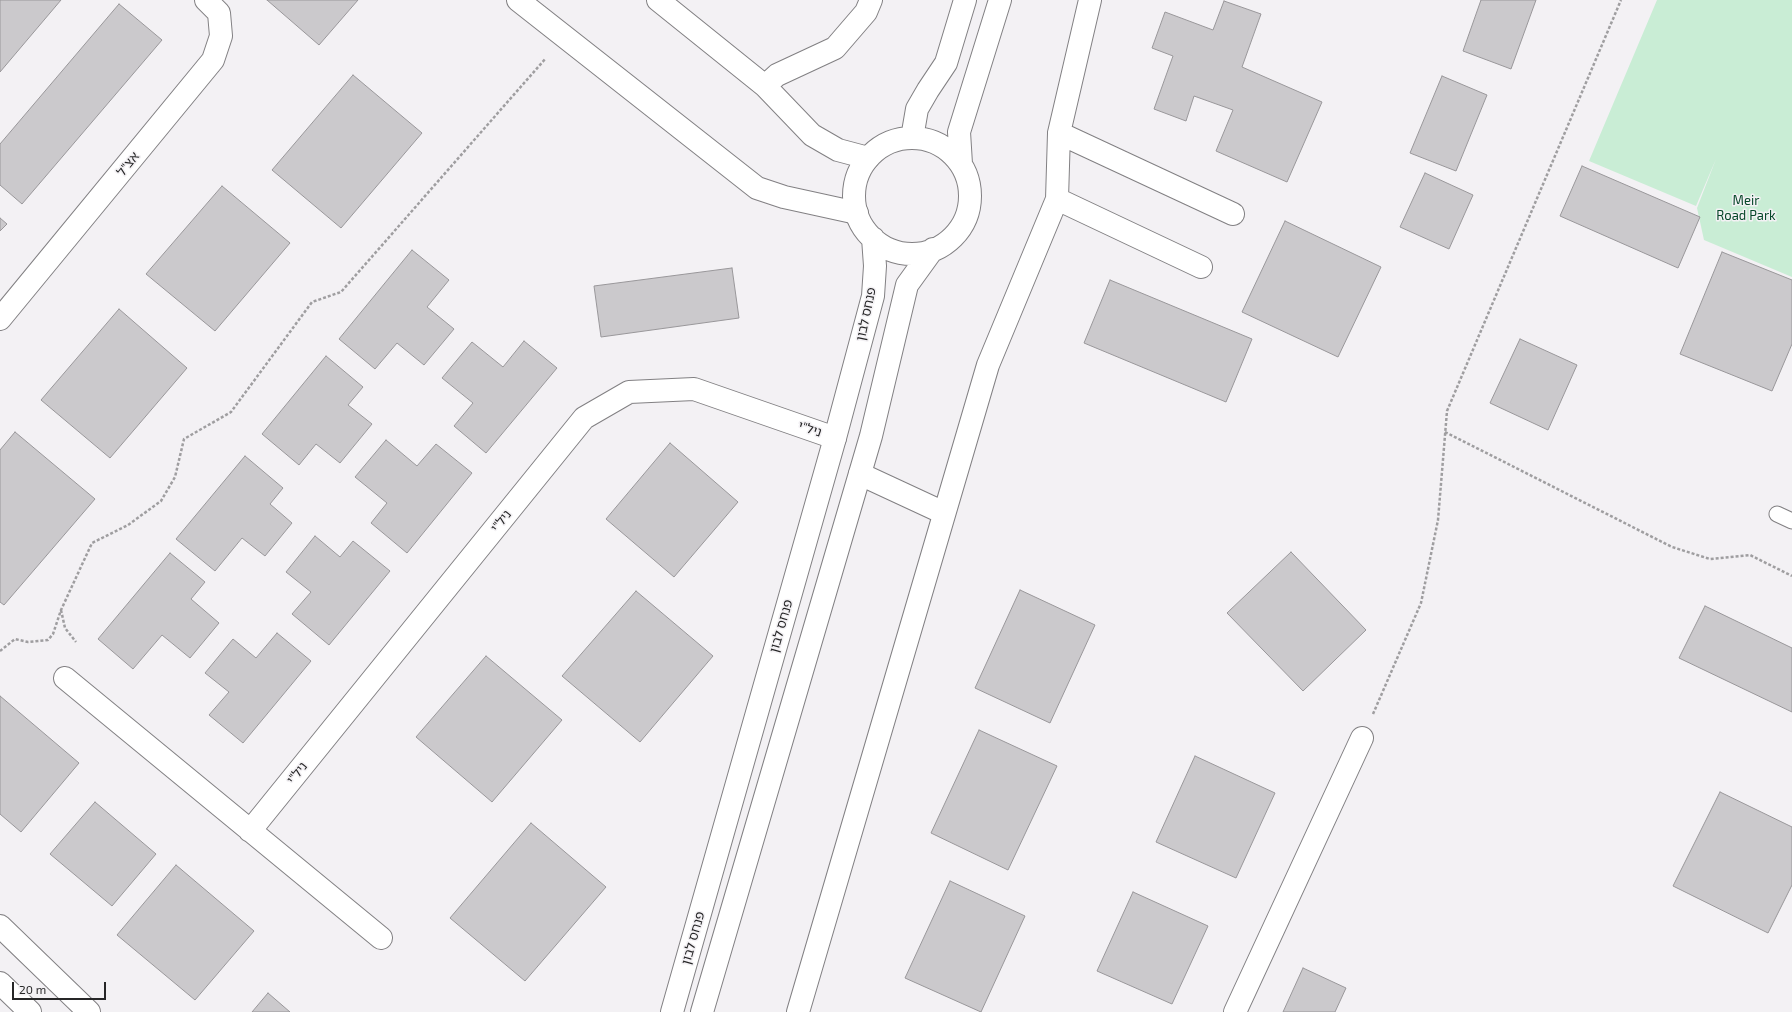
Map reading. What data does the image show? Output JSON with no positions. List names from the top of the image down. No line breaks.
{"streets":{"street":["אצ\"ל","פנחס לבון","ניל\"י"]},"crossings":[["פנחס לבון","ניל\"י"]],"parks":["Meir Road Park"],"scale_bar":"20 m"}
